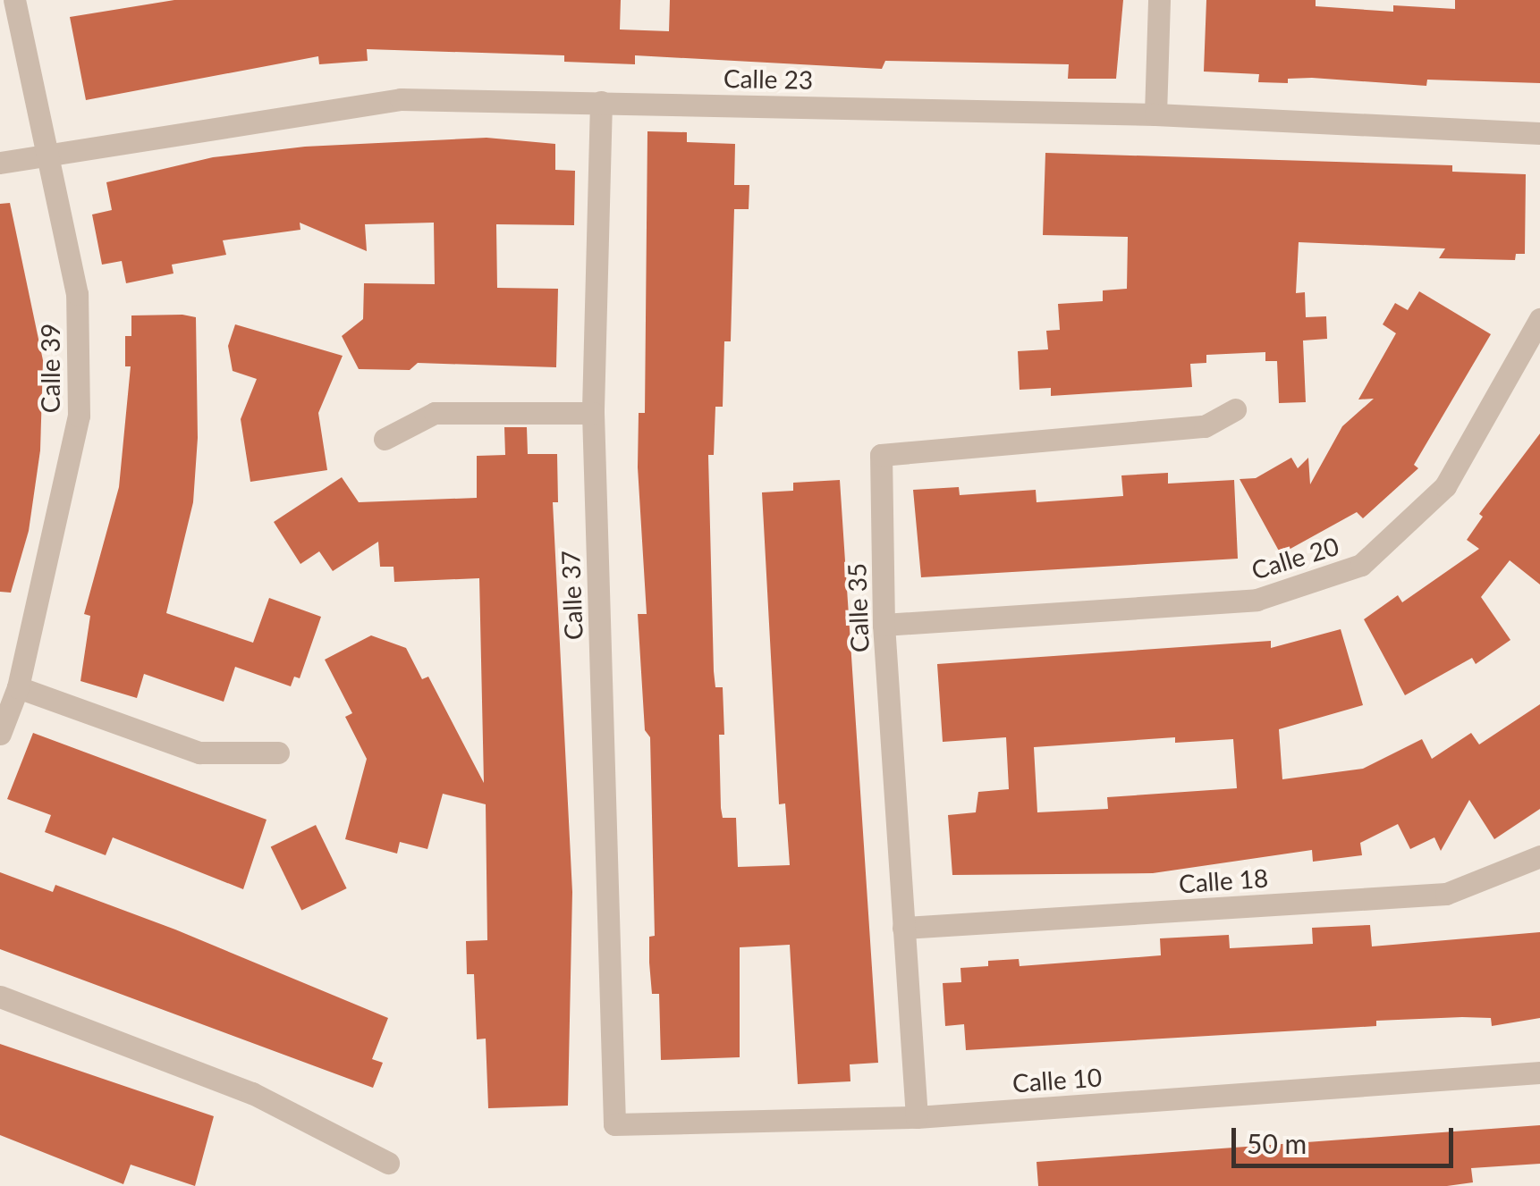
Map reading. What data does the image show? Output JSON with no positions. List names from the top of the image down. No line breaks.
{"streets":{"street":["Calle 23","Calle 39","Calle 20","Calle 37","Calle 35","Calle 18","Calle 10"]},"crossings":[["Calle 23","Calle 39"],["Calle 23","Calle 37"],["Calle 20","Calle 35"],["Calle 37","Calle 10"],["Calle 35","Calle 18"],["Calle 35","Calle 10"]],"scale_bar":"50 m"}
